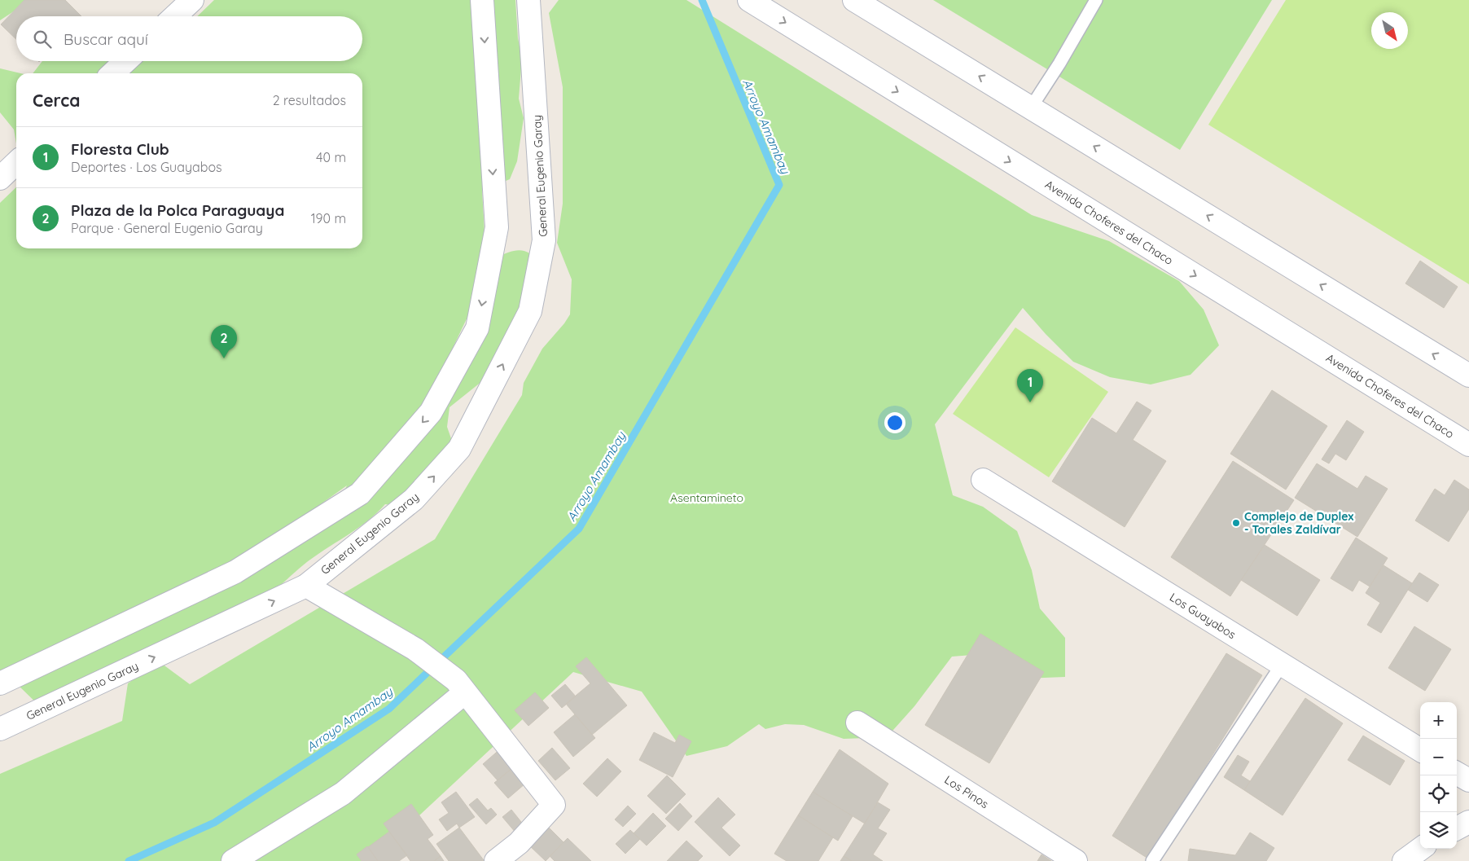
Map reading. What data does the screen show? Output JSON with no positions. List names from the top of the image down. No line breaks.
{"streets":{"street":["General Eugenio Garay","Avenida Choferes del Chaco","Los Guayabos","Los Pinos"]},"one_way":["General Eugenio Garay"],"water":["Arroyo Amambay"],"parks":["Asentamineto"],"places":["Complejo de Duplex - Torales Zaldívar"],"north":"bottom right","page":{"search":"Buscar aquí","heading":["Cerca","2 resultados"],"list":[{"mark":"1","name":"Floresta Club","note":"Deportes · Los Guayabos","value":"40 m"},{"mark":"2","name":"Plaza de la Polca Paraguaya","note":"Parque · General Eugenio Garay","value":"190 m"}],"pins":["2","1"],"map_buttons":["+","−"]}}
